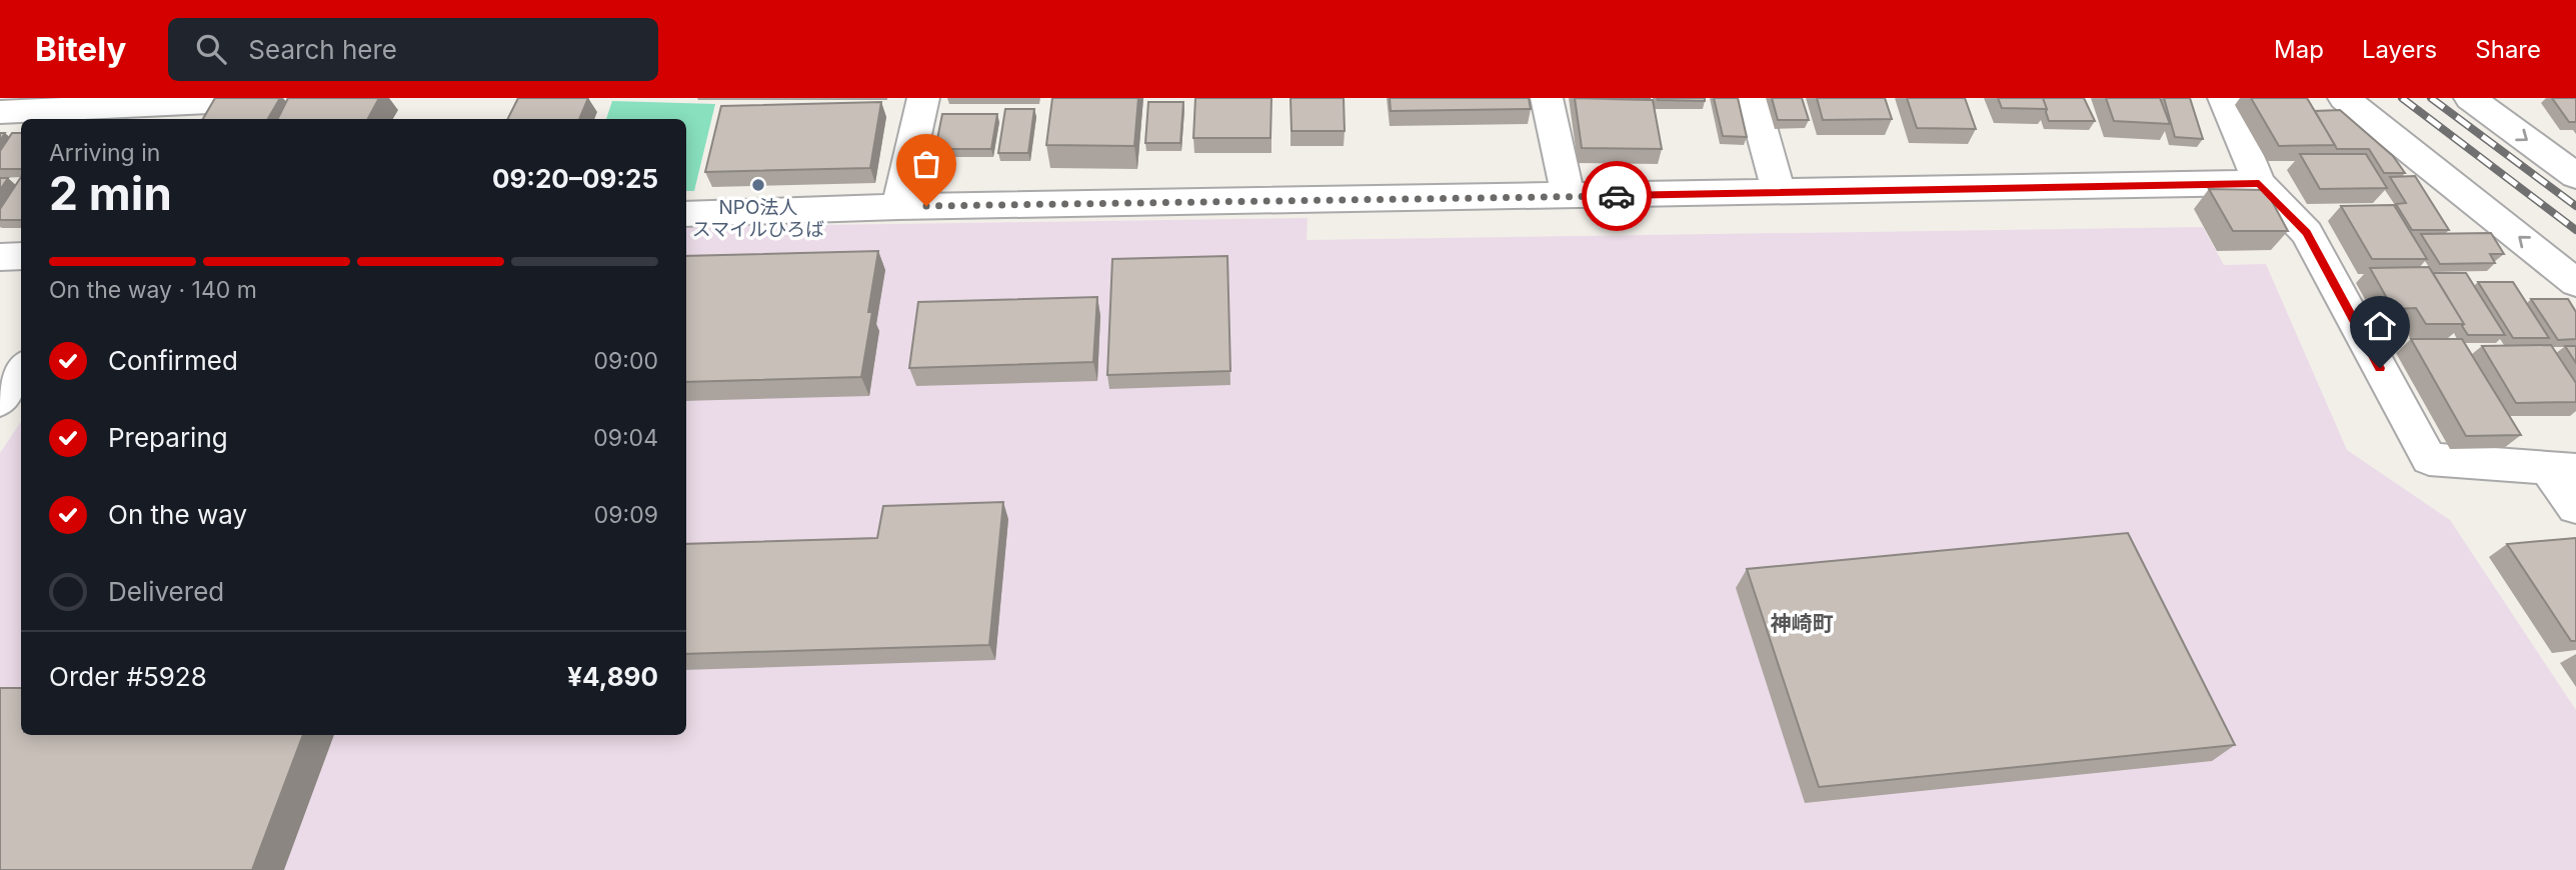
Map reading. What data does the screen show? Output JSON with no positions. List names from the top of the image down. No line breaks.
{"districts":["神崎町"],"places":["NPO法人 スマイルひろば"],"page":{"header":"Bitely","search":"Search here","nav":["Map","Layers","Share"],"heading":["2 min","Arriving in","09:20–09:25"],"panel":["Order #5928","¥4,890"],"bar":"On the way · 140 m","list":[["Confirmed","09:00"],["Preparing","09:04"],["On the way","09:09"],"Delivered"]}}
